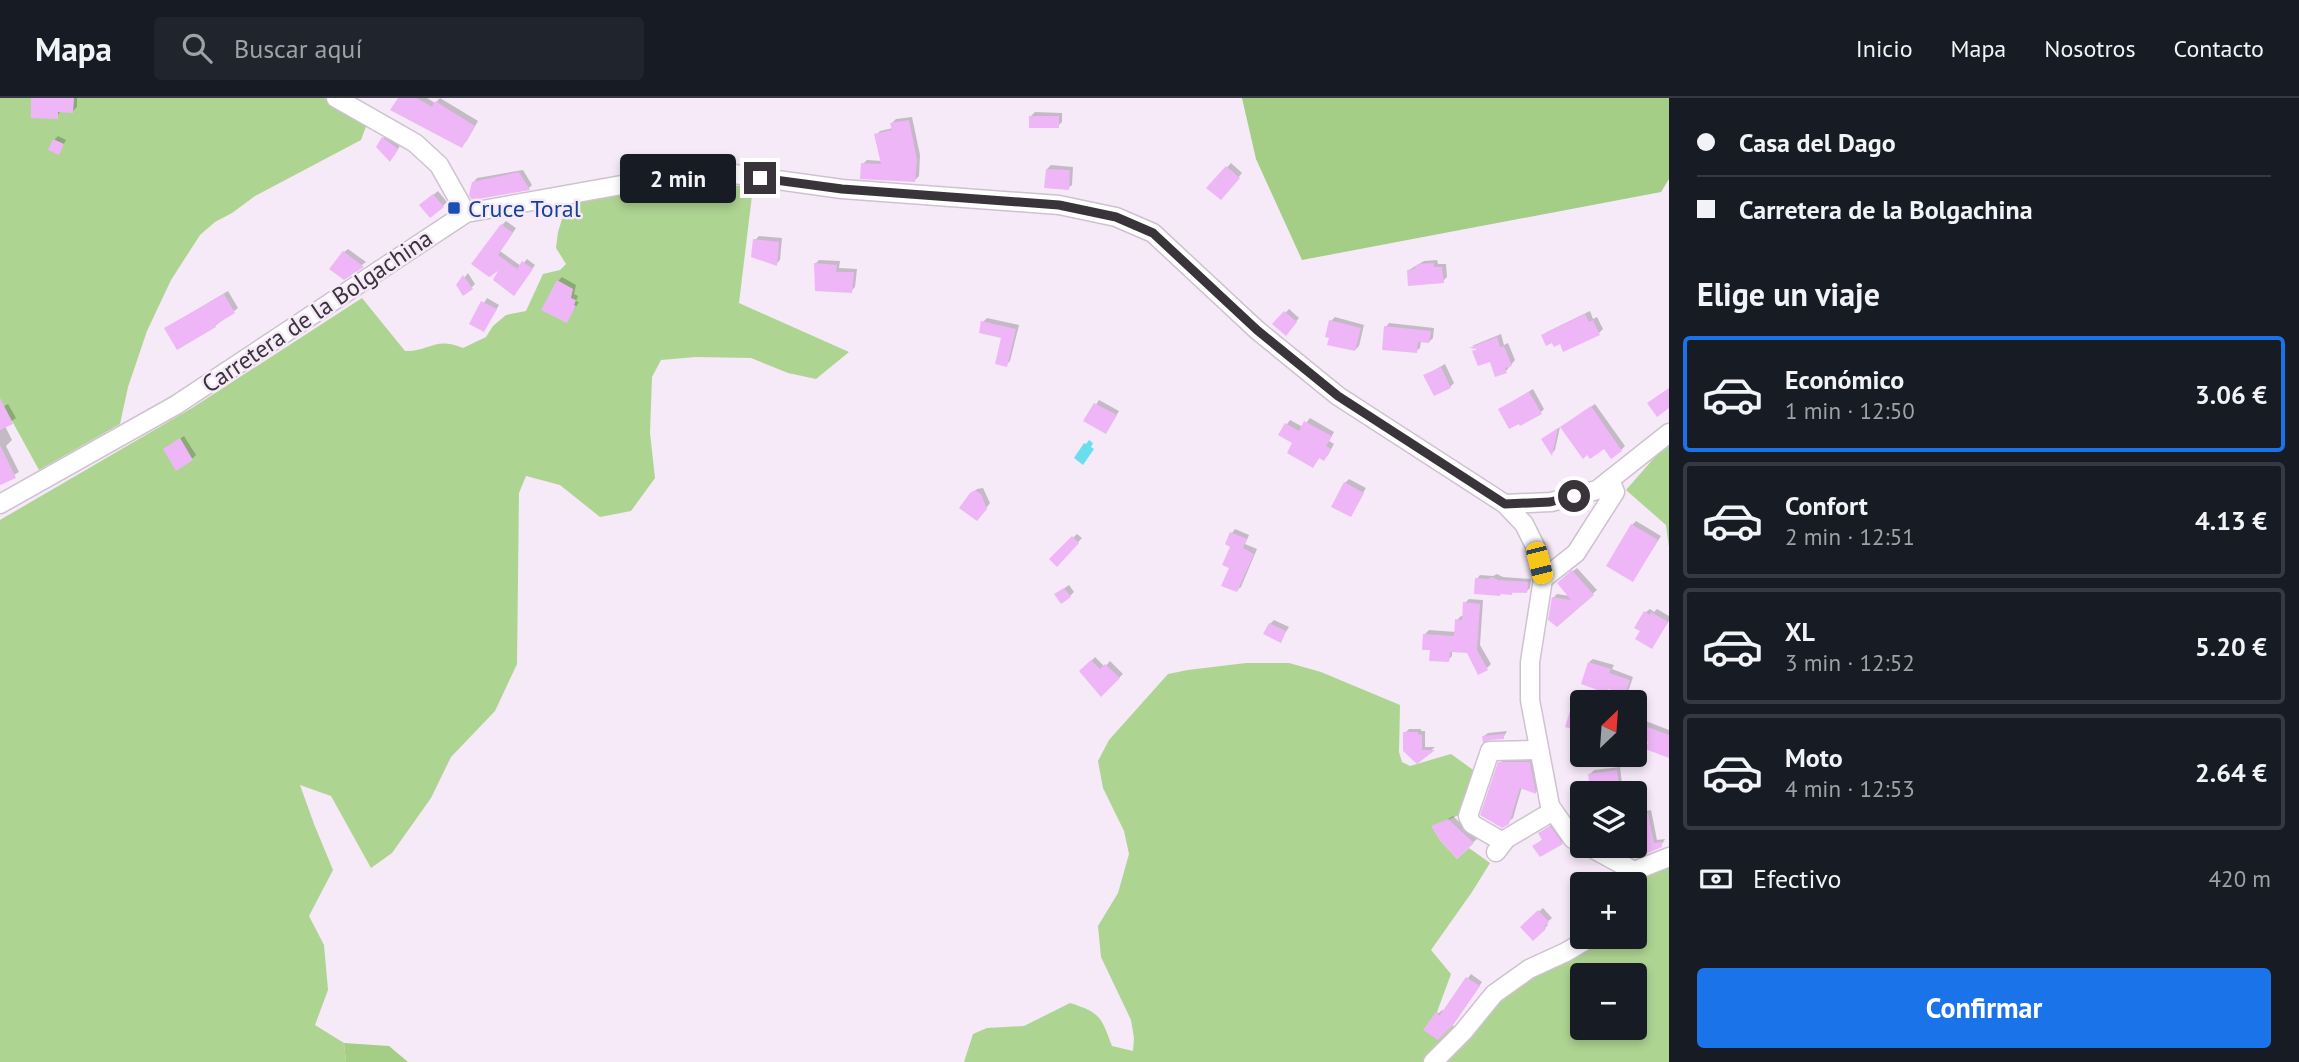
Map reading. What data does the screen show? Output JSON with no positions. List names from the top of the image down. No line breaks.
{"streets":{"street":["Carretera de la Bolgachina"]},"places":{"transit":["Cruce Toral"]},"north":"top right","page":{"header":"Mapa","search":"Buscar aquí","nav":["Inicio","Mapa","Nosotros","Contacto"],"banner":["Casa del Dago","Carretera de la Bolgachina"],"bubble":"2 min","heading":"Elige un viaje","list":[{"name":"Económico","note":"1 min · 12:50","value":"3.06 €"},{"name":"Confort","note":"2 min · 12:51","value":"4.13 €"},{"name":"XL","note":"3 min · 12:52","value":"5.20 €"},{"name":"Moto","note":"4 min · 12:53","value":"2.64 €"}],"map_buttons":["+","−"],"pay":["Efectivo","420 m"],"buttons":"Confirmar"}}
